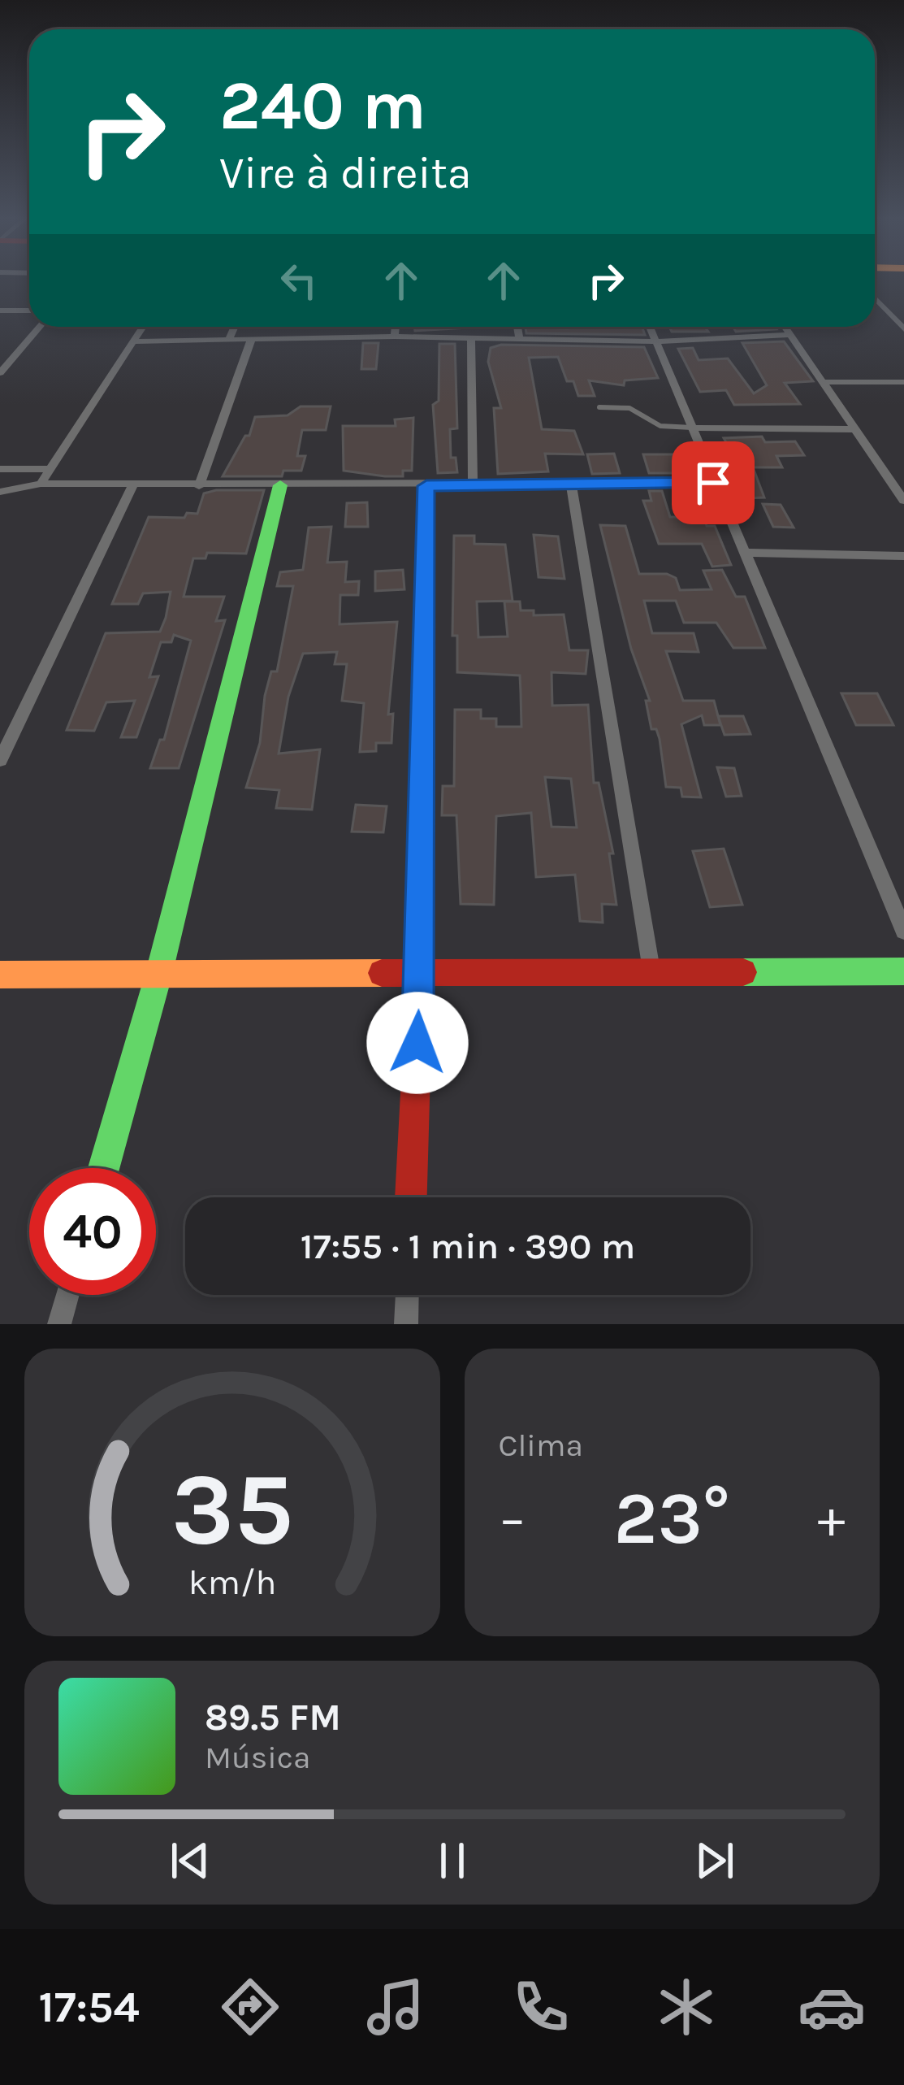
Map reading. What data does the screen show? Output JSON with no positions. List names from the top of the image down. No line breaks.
{"page":{"turn":["240 m","Vire à direita"],"limit":"40","trip":"17:55 · 1 min · 390 m","tile":"Clima","heat":["−","23°","+"],"song":["89.5 FM","Música"],"tabs":"17:54","gauge":["35","km/h"]}}
